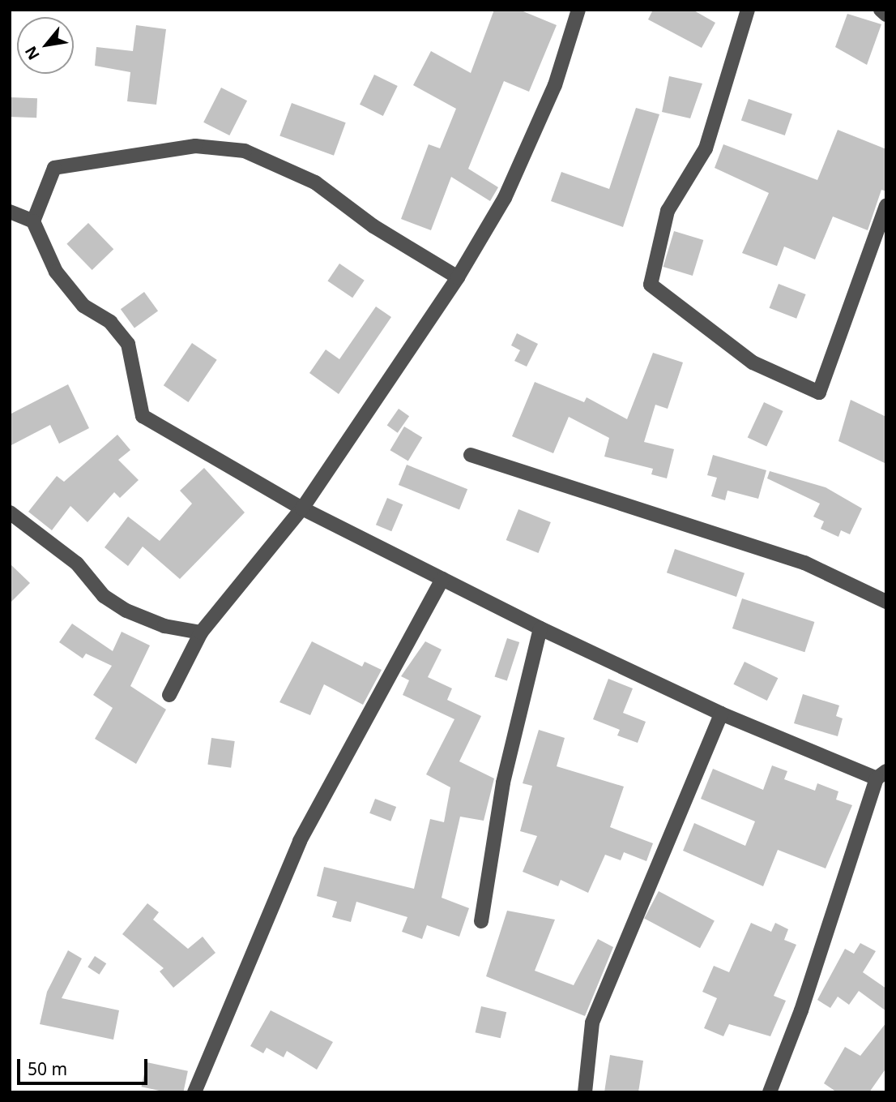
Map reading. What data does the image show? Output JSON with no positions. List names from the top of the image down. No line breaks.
{"scale_bar":"50 m","north":"bottom left"}
